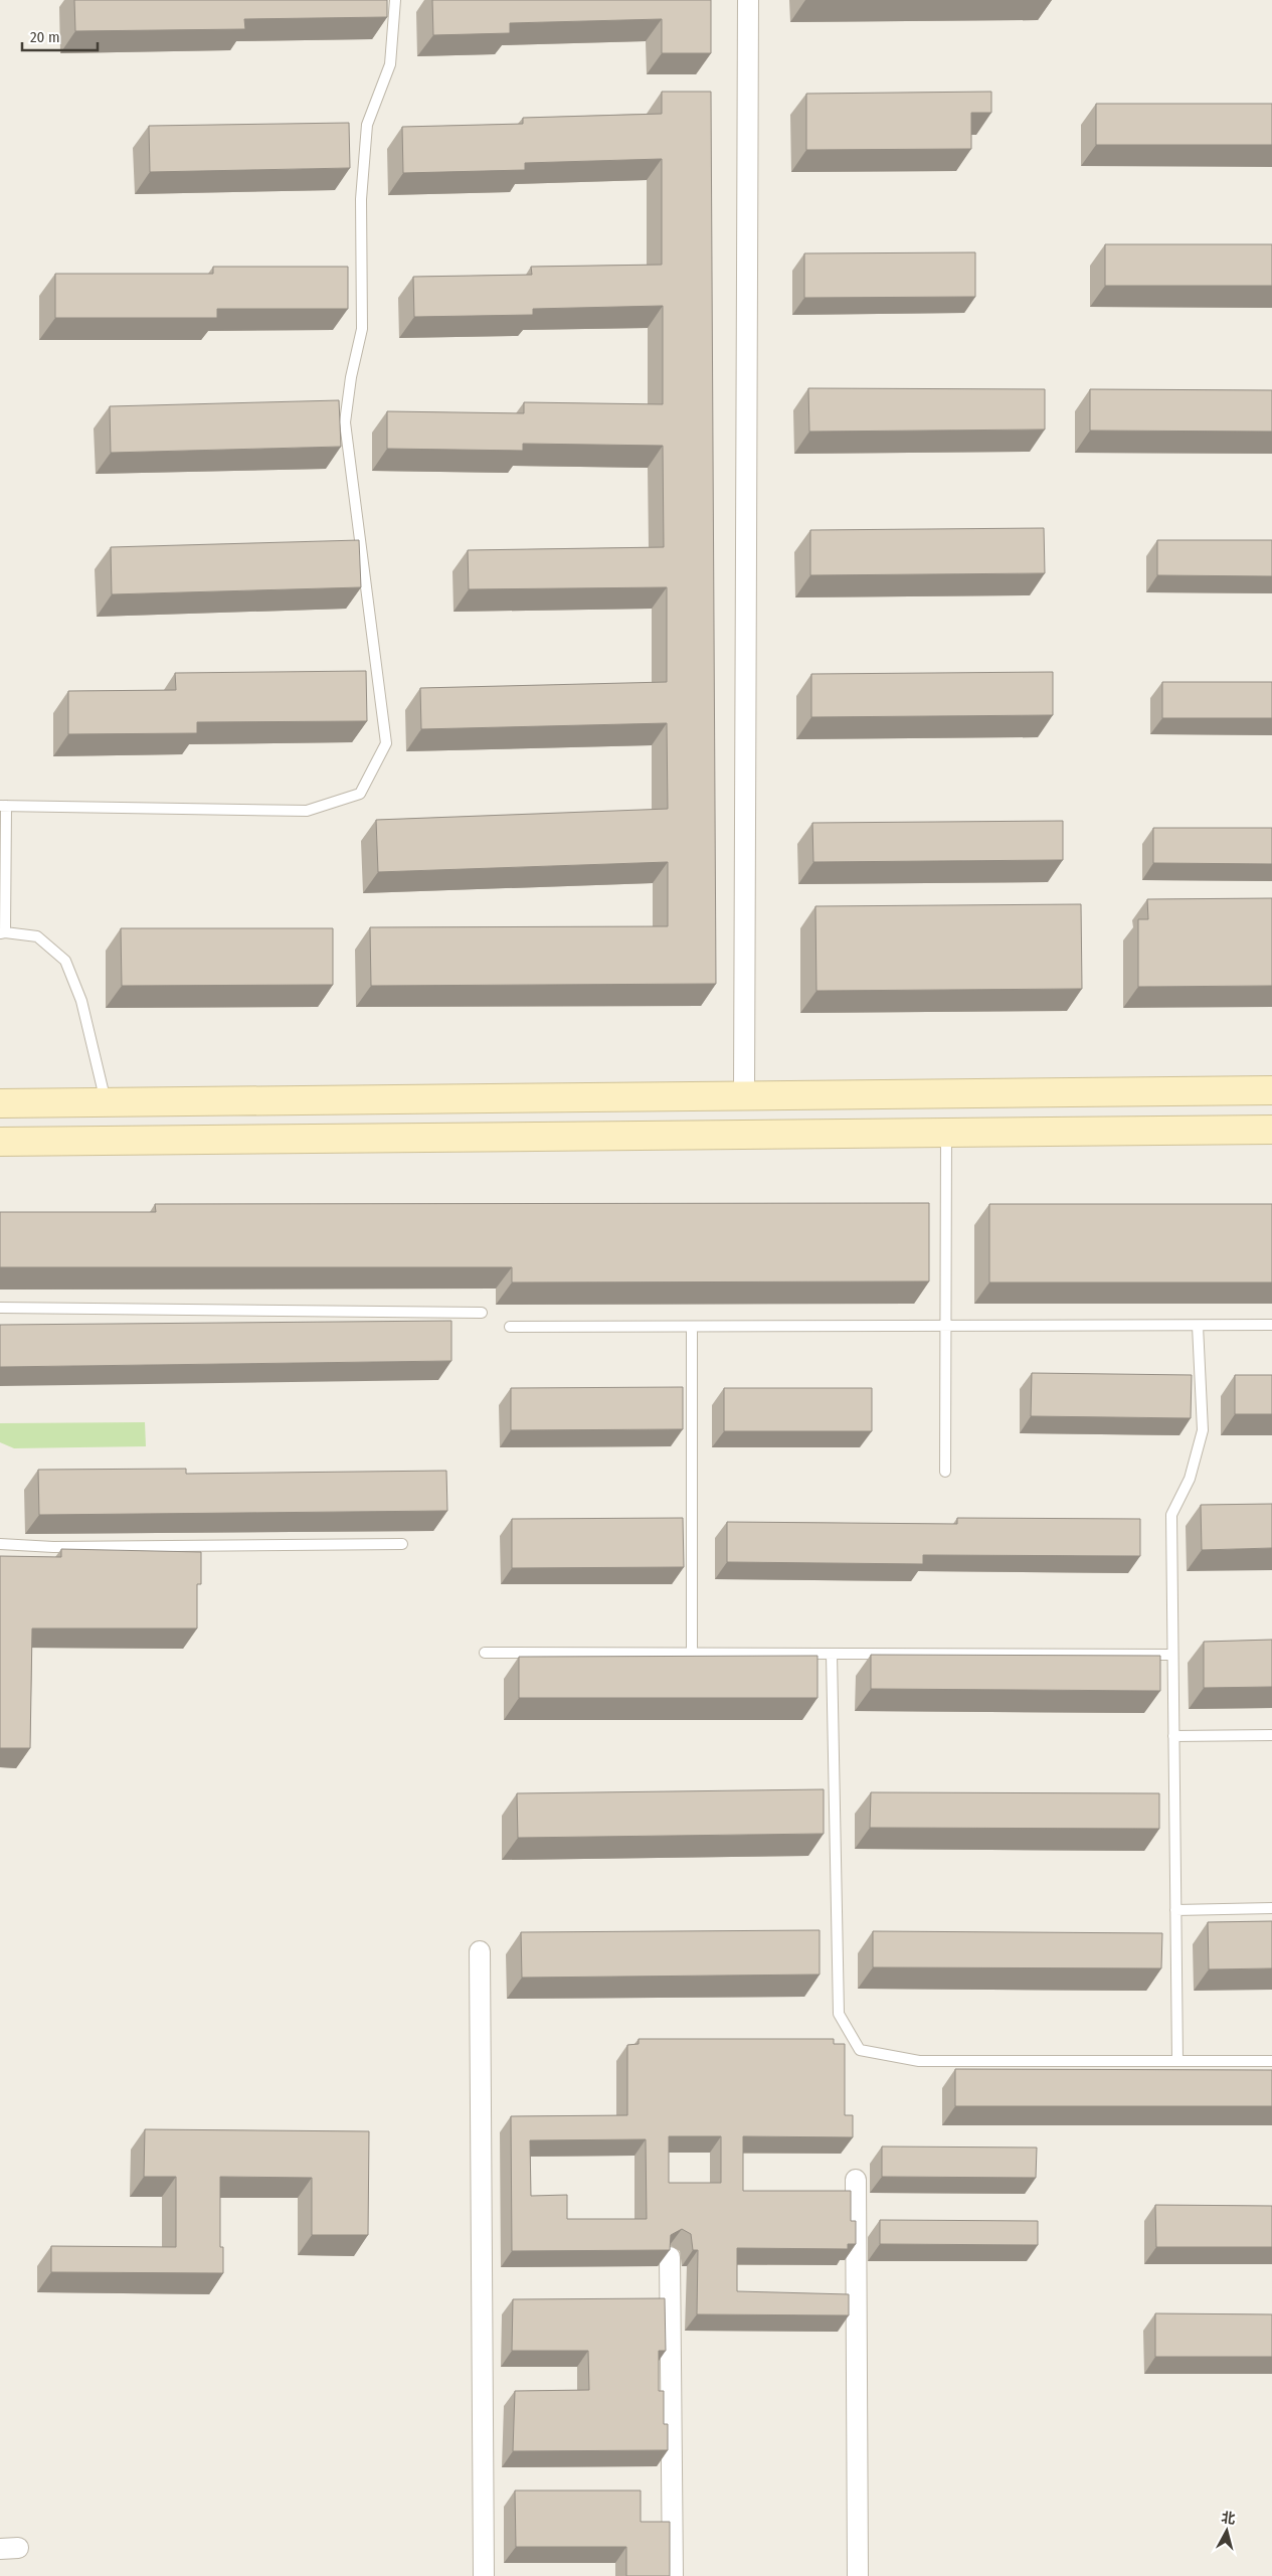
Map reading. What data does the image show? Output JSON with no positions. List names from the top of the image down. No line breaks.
{"scale_bar":"20 m","north":"top"}
